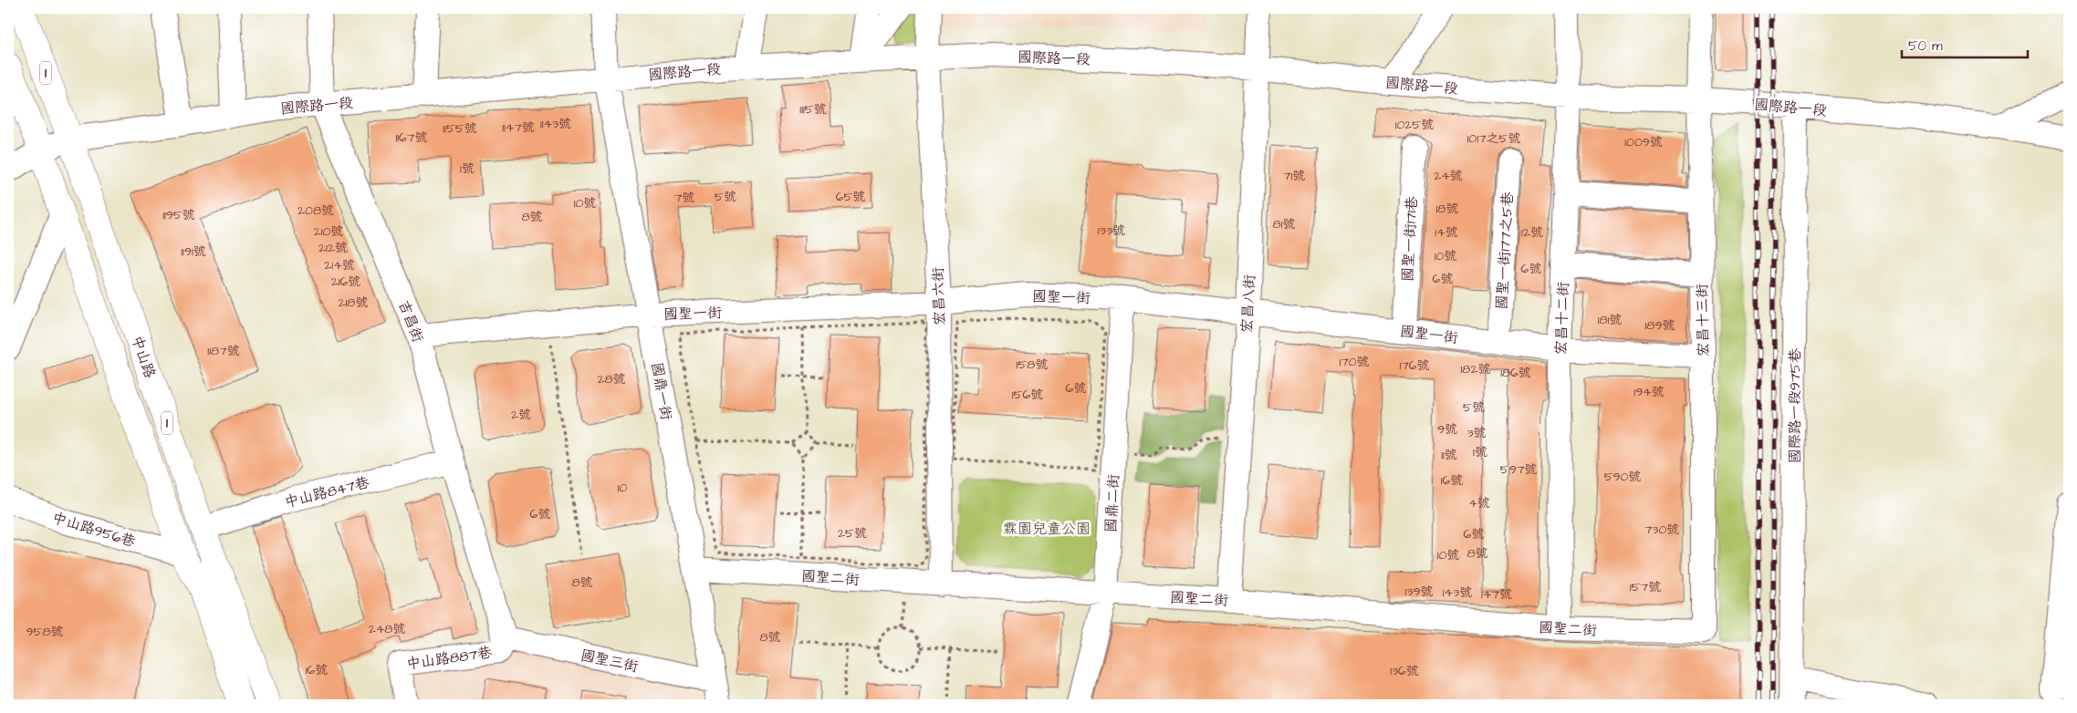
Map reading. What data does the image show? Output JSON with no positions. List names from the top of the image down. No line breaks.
{"streets":{"main road":["1","中山路"],"street":["國際路一段","國聖一街171巷","國聖一街177之5巷","宏昌六街","國聖一街","宏昌八街","宏昌十二街","宏昌十三街","吉昌街","國鼎一街","國際路一段975巷","中山路847巷","國鼎二街","中山路956巷","國聖二街","中山路887巷","國聖三街"]},"crossings":[["國際路一段","宏昌六街"],["國際路一段","宏昌八街"],["國際路一段","宏昌十二街"],["國際路一段","宏昌十三街"],["國際路一段","吉昌街"],["國際路一段","中山路"],["國際路一段","國鼎一街"],["國際路一段","國際路一段975巷"],["國聖一街171巷","國聖一街"],["國聖一街177之5巷","國聖一街"],["宏昌六街","國聖一街"],["宏昌六街","國聖二街"],["國聖一街","宏昌八街"],["國聖一街","宏昌十二街"],["國聖一街","宏昌十三街"],["國聖一街","吉昌街"],["國聖一街","國鼎一街"],["國聖一街","國鼎二街"],["宏昌八街","國聖二街"],["宏昌十二街","國聖二街"],["宏昌十三街","國聖二街"],["吉昌街","中山路847巷"],["吉昌街","中山路887巷"],["吉昌街","國聖三街"],["中山路","中山路847巷"],["中山路","中山路956巷"],["國鼎一街","國聖二街"],["國鼎一街","國聖三街"],["國鼎二街","國聖二街"],["中山路887巷","國聖三街"]],"parks":["霖園兒童公園"],"house_numbers":["1115號","1143號","1025號","1147號","1155號","1167號","1017之5號","1009號","1號","71號","24號","5號","65號","7號","10號","18號","208號","1195號","8號","81號","133號","210號","14號","12號","212號","1191號","10號","214號","6號","6號","216號","218號","181號","189號","1187號","170號","158號","176號","182號","186號","28號","6號","194號","156號","5號","2號","9號","3號","1號","11號","597號","590號","16號","10","4號","6號","730號","25號","6號","8號","10號","8號","157號","139號","143號","147號","248號","958號","8號","16號","136號"],"scale_bar":"50 m"}
